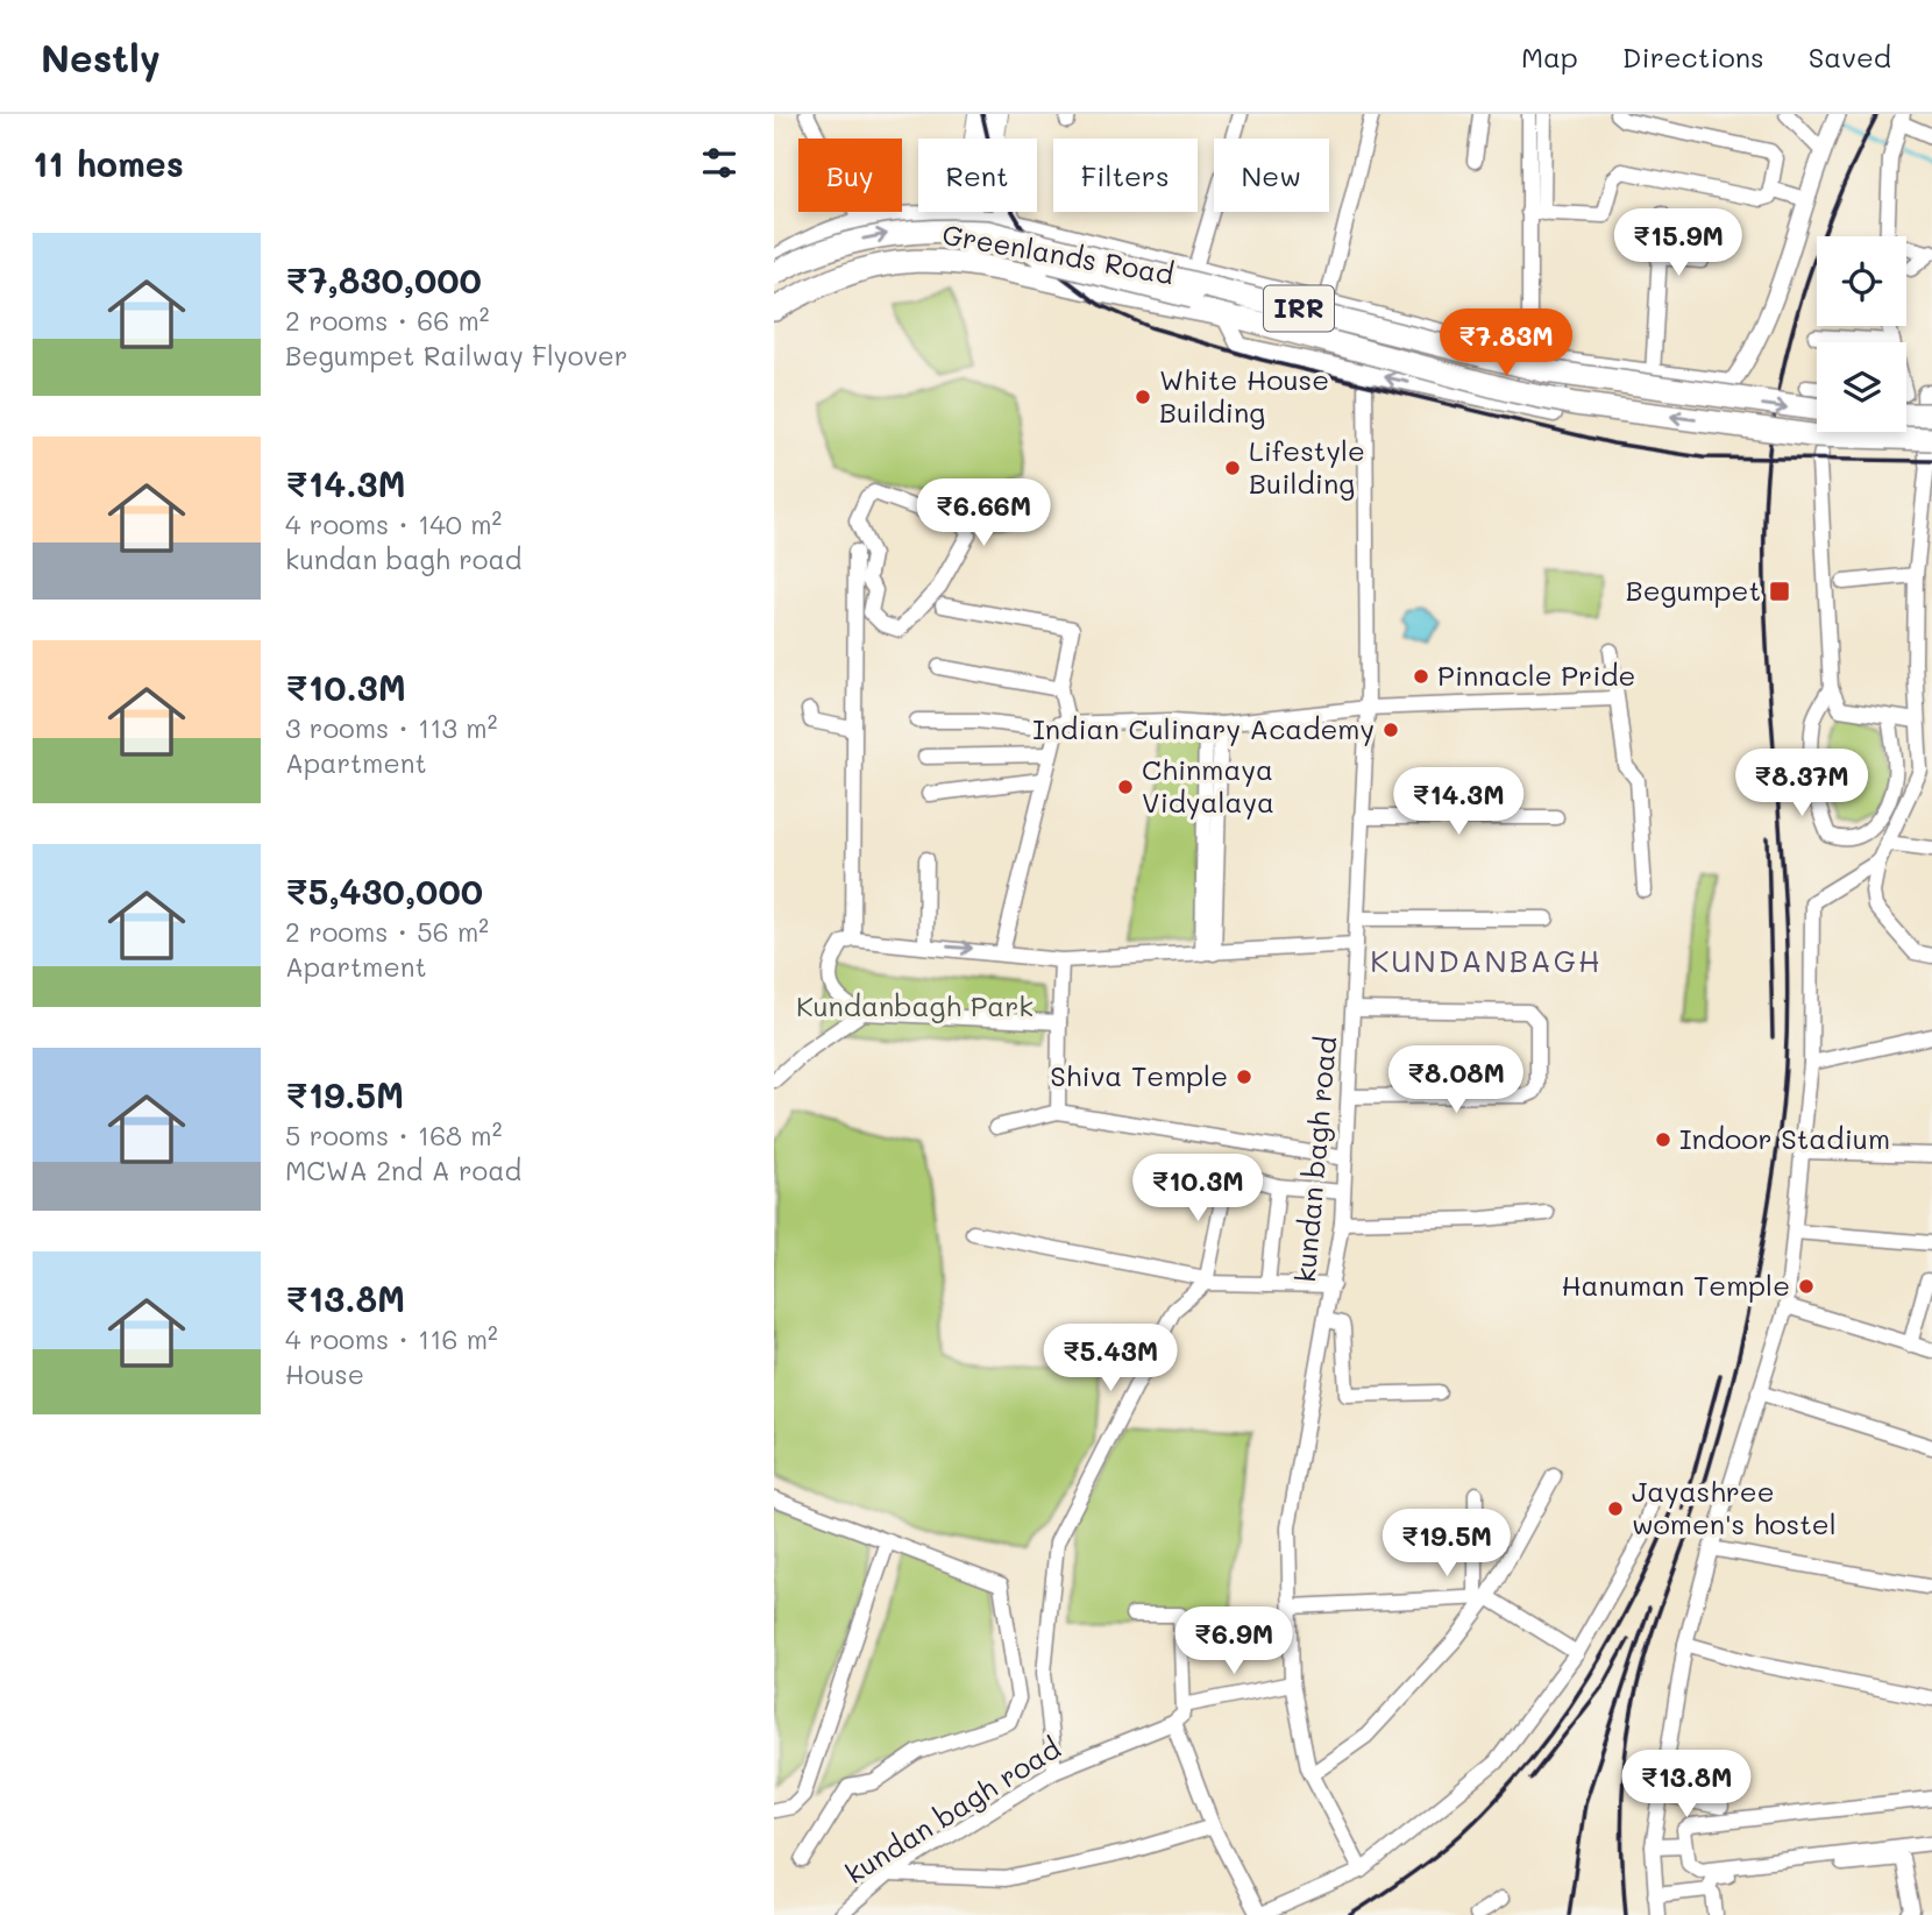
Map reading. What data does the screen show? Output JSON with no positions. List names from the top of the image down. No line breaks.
{"streets":{"main road":["Greenlands Road","IRR"],"street":["kundan bagh road"]},"crossings":[["Greenlands Road","IRR"]],"districts":["KUNDANBAGH"],"parks":["Kundanbagh Park"],"places":{"other":["White House Building","Lifestyle Building","Pinnacle Pride","Indian Culinary Academy","Chinmaya Vidyalaya","Shiva Temple","Indoor Stadium","Hanuman Temple","Jayashree women's hostel"],"transit":["Begumpet"]},"page":{"header":"Nestly","nav":["Map","Directions","Saved"],"heading":"11 homes","chip":["Buy","Rent","Filters","New"],"price":["₹15.9M","₹7.83M","₹6.66M","₹8.37M","₹14.3M","₹8.08M","₹10.3M","₹5.43M","₹19.5M","₹6.9M","₹13.8M"],"list":[{"name":"₹7,830,000","note":"2 rooms · 66 m² · Begumpet Railway Flyover"},{"name":"₹14.3M","note":"4 rooms · 140 m² · kundan bagh road"},{"name":"₹10.3M","note":"3 rooms · 113 m² · Apartment"},{"name":"₹5,430,000","note":"2 rooms · 56 m² · Apartment"},{"name":"₹19.5M","note":"5 rooms · 168 m² · MCWA 2nd A road"},{"name":"₹13.8M","note":"4 rooms · 116 m² · House"}]}}
